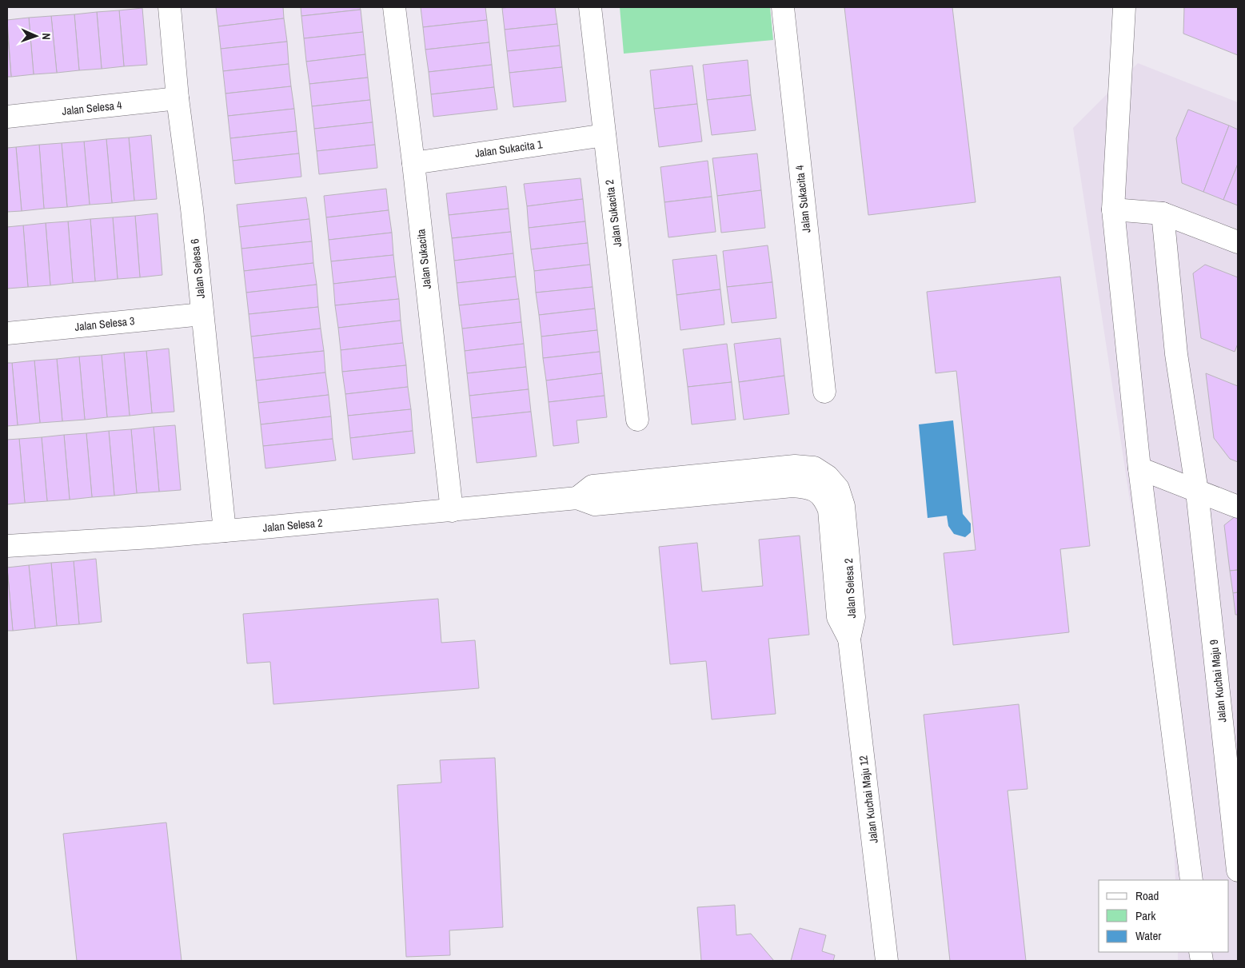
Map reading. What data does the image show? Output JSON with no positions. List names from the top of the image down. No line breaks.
{"streets":{"street":["Jalan Selesa 4","Jalan Sukacita 1","Jalan Sukacita 4","Jalan Sukacita 2","Jalan Sukacita","Jalan Selesa 6","Jalan Selesa 3","Jalan Selesa 2","Jalan Kuchai Maju 9","Jalan Kuchai Maju 12"]},"crossings":[["Jalan Selesa 4","Jalan Selesa 6"],["Jalan Sukacita 1","Jalan Sukacita 2"],["Jalan Sukacita 1","Jalan Sukacita"],["Jalan Sukacita","Jalan Selesa 2"],["Jalan Selesa 6","Jalan Selesa 3"],["Jalan Selesa 6","Jalan Selesa 2"],["Jalan Selesa 2","Jalan Kuchai Maju 12"]],"legend":["Road","Park","Water"],"north":"right"}
